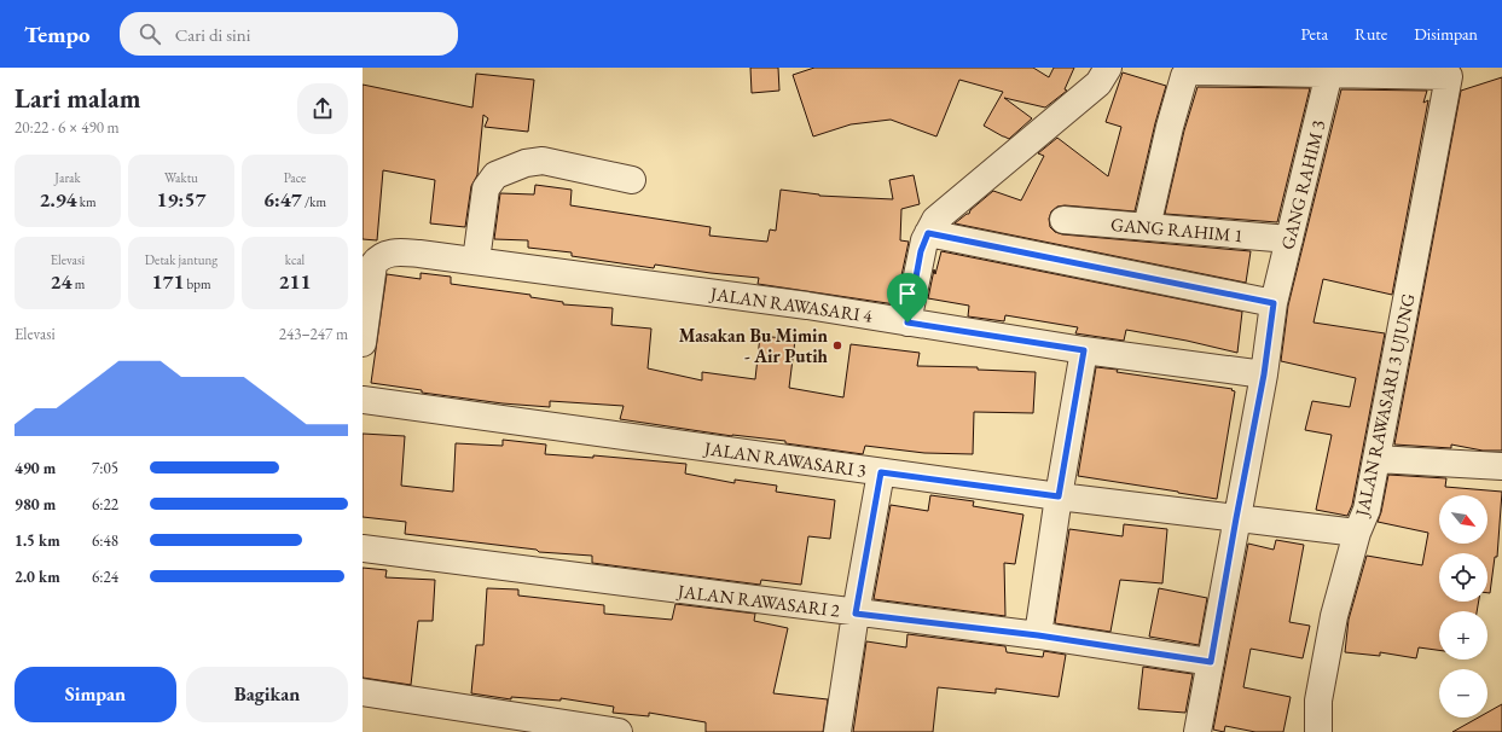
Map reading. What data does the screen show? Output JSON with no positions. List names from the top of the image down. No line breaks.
{"streets":{"street":["GANG RAHIM 3","GANG RAHIM 1","JALAN RAWASARI 4","JALAN RAWASARI 3 UJUNG","JALAN RAWASARI 3","JALAN RAWASARI 2"]},"crossings":[["GANG RAHIM 3","GANG RAHIM 1"],["GANG RAHIM 3","JALAN RAWASARI 4"],["GANG RAHIM 3","JALAN RAWASARI 3 UJUNG"],["GANG RAHIM 3","JALAN RAWASARI 3"],["GANG RAHIM 3","JALAN RAWASARI 2"],["JALAN RAWASARI 3 UJUNG","JALAN RAWASARI 3"]],"places":["Masakan Bu Mimin - Air Putih"],"north":"bottom right","page":{"header":"Tempo","search":"Cari di sini","nav":["Peta","Rute","Disimpan"],"heading":["Lari malam","20:22 · 6 × 490 m"],"stats":[["Jarak","2.94 km"],["Waktu","19:57"],["Pace","6:47 /km"],["Elevasi","24 m"],["Detak jantung","171 bpm"],["kcal","211"]],"chart":["Elevasi","243–247 m"],"list":[{"name":"490 m","note":"7:05"},{"name":"980 m","note":"6:22"},{"name":"1.5 km","note":"6:48"},{"name":"2.0 km","note":"6:24"}],"map_buttons":["+","−"],"buttons":["Simpan","Bagikan"]}}
